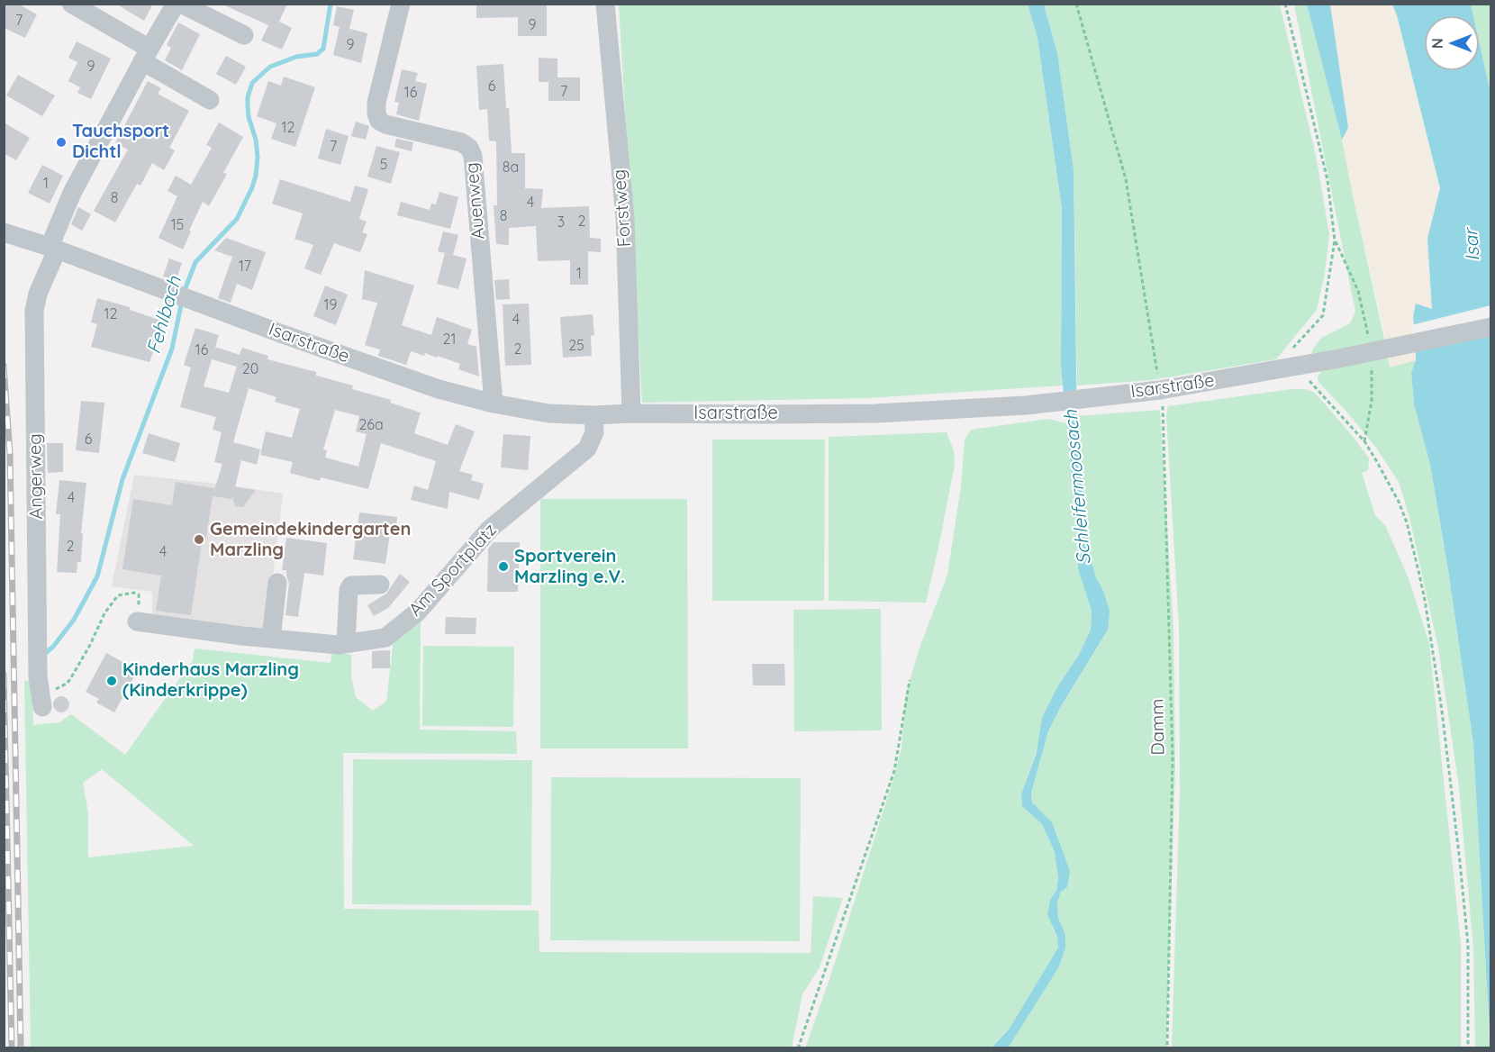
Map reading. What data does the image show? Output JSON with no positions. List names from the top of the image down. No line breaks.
{"streets":{"street":["Auenweg","Forstweg","Isarstraße","Angerweg","Am Sportplatz"],"path":["Damm"]},"crossings":[["Auenweg","Isarstraße"],["Forstweg","Isarstraße"],["Isarstraße","Angerweg"],["Isarstraße","Am Sportplatz"]],"water":["Isar","Fehlbach","Schleifermoosach"],"places":["Tauchsport Dichtl","Gemeindekindergarten Marzling","Sportverein Marzling e.V.","Kinderhaus Marzling (Kinderkrippe)"],"house_numbers":["7","9","9","9","6","7","16","12","7","5","8a","1","8","4","8","2","3","15","17","1","19","12","4","21","25","2","16","20","26a","6","4","2","4"],"north":"left"}
